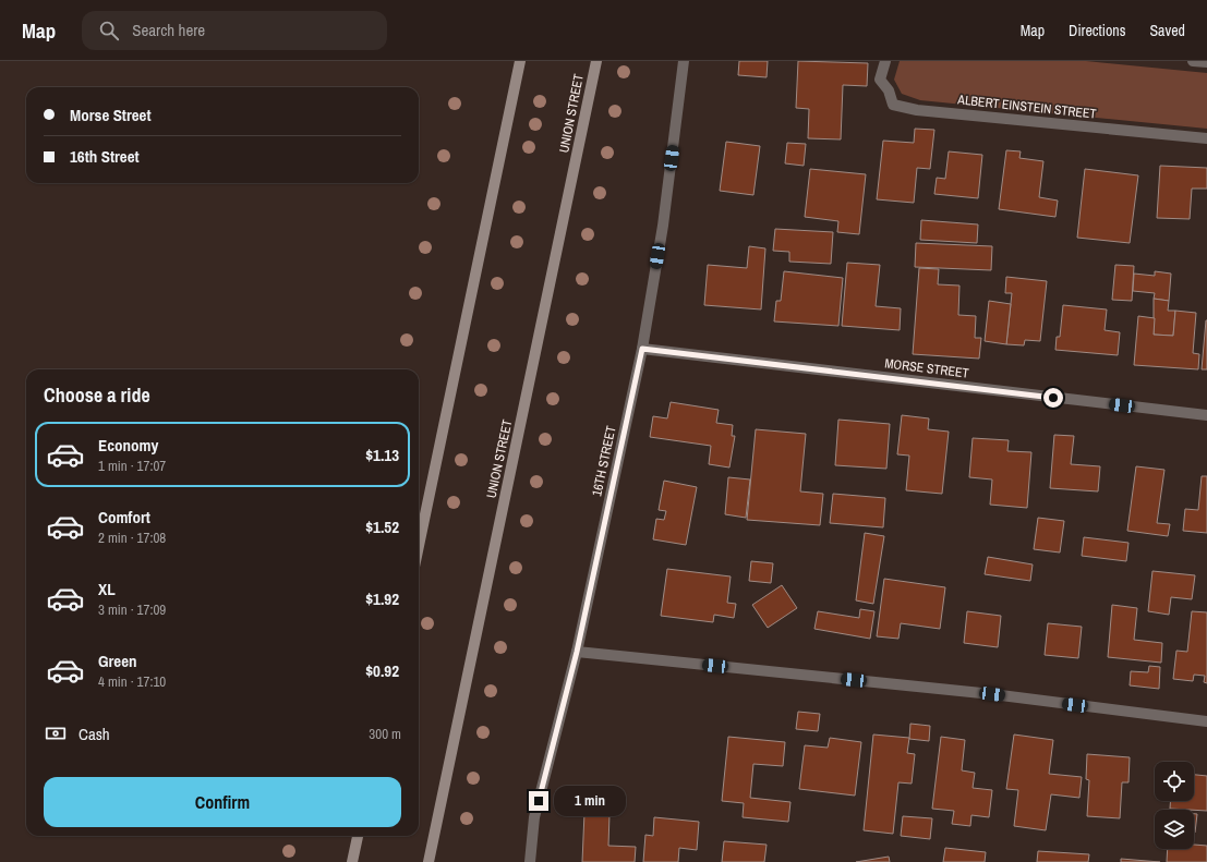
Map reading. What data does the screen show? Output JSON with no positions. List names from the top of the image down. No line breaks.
{"streets":{"main road":["UNION STREET"],"street":["ALBERT EINSTEIN STREET","MORSE STREET","16TH STREET"]},"crossings":[["MORSE STREET","16TH STREET"]],"page":{"header":"Map","search":"Search here","nav":["Map","Directions","Saved"],"banner":["Morse Street","16th Street"],"heading":"Choose a ride","list":[{"name":"Economy","note":"1 min · 17:07","value":"$1.13"},{"name":"Comfort","note":"2 min · 17:08","value":"$1.52"},{"name":"XL","note":"3 min · 17:09","value":"$1.92"},{"name":"Green","note":"4 min · 17:10","value":"$0.92"}],"pay":["Cash","300 m"],"buttons":"Confirm","bubble":"1 min"}}
